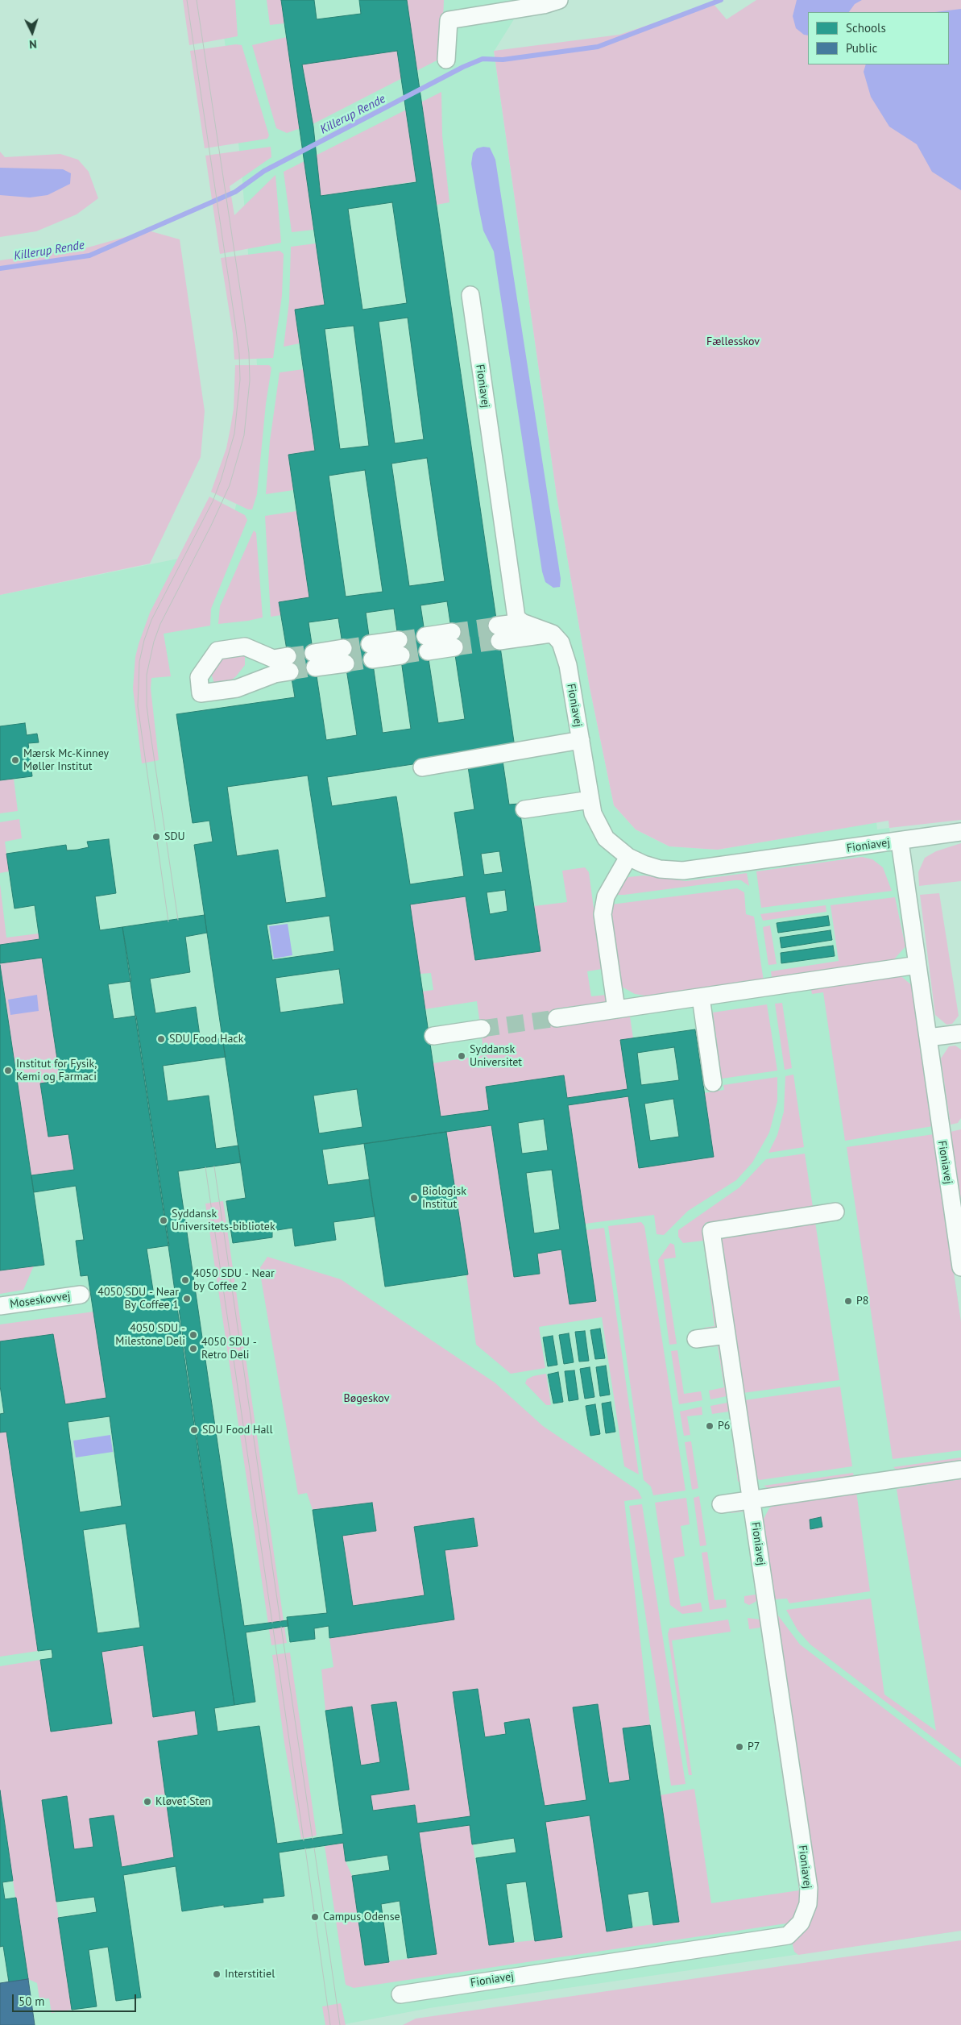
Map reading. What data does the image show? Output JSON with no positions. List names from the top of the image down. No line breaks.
{"streets":{"street":["Fioniavej","Moseskovvej"]},"water":["Killerup Rende"],"parks":["Fællesskov","Bøgeskov"],"places":["Mærsk Mc-Kinney Møller Institut","SDU","SDU Food Hack","Syddansk Universitet","Institut for Fysik, Kemi og Farmaci","Biologisk Institut","Syddansk Universitets-bibliotek","4050 SDU - Near by Coffee 2","4050 SDU - Near By Coffee 1","P8","4050 SDU - Milestone Deli","4050 SDU - Retro Deli","P6","SDU Food Hall","P7","Kløvet Sten","Campus Odense","Interstitiel"],"legend":["Schools","Public"],"scale_bar":"50 m","north":"bottom"}
